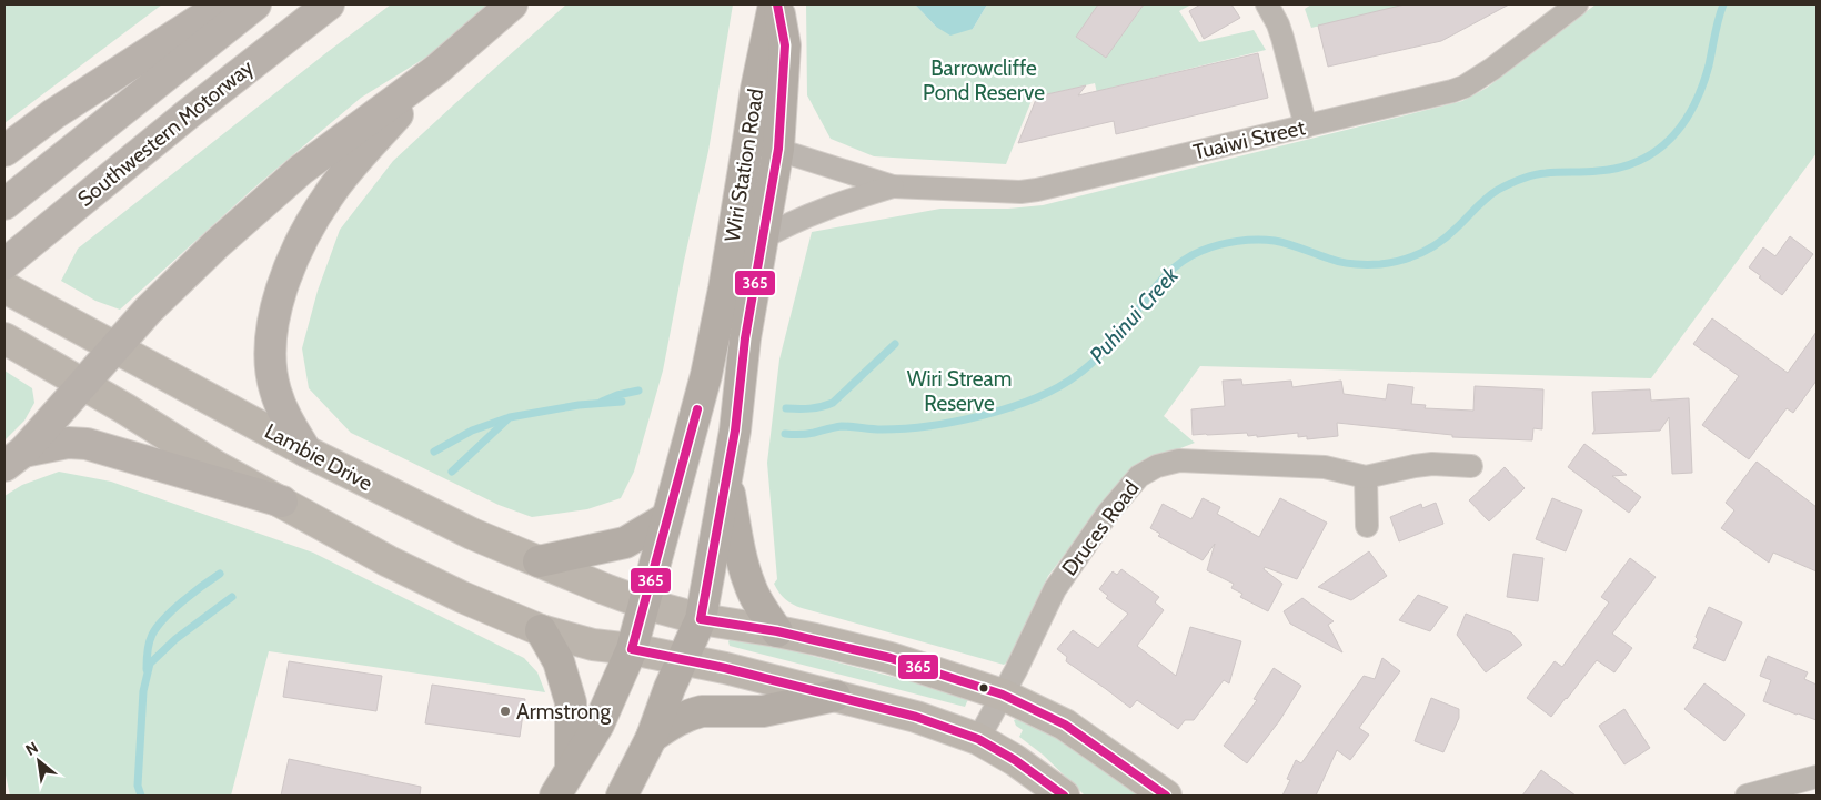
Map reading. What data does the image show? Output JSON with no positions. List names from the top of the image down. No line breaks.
{"streets":{"highway":["Southwestern Motorway"],"main road":["Wiri Station Road","Lambie Drive"],"street":["Tuaiwi Street","Druces Road"]},"crossings":[["Tuaiwi Street","Wiri Station Road"],["Wiri Station Road","Lambie Drive"]],"water":["Puhinui Creek"],"parks":["Barrowcliffe Pond Reserve","Wiri Stream Reserve"],"places":["Armstrong"],"lines":["transit line 365"],"north":"top left"}
